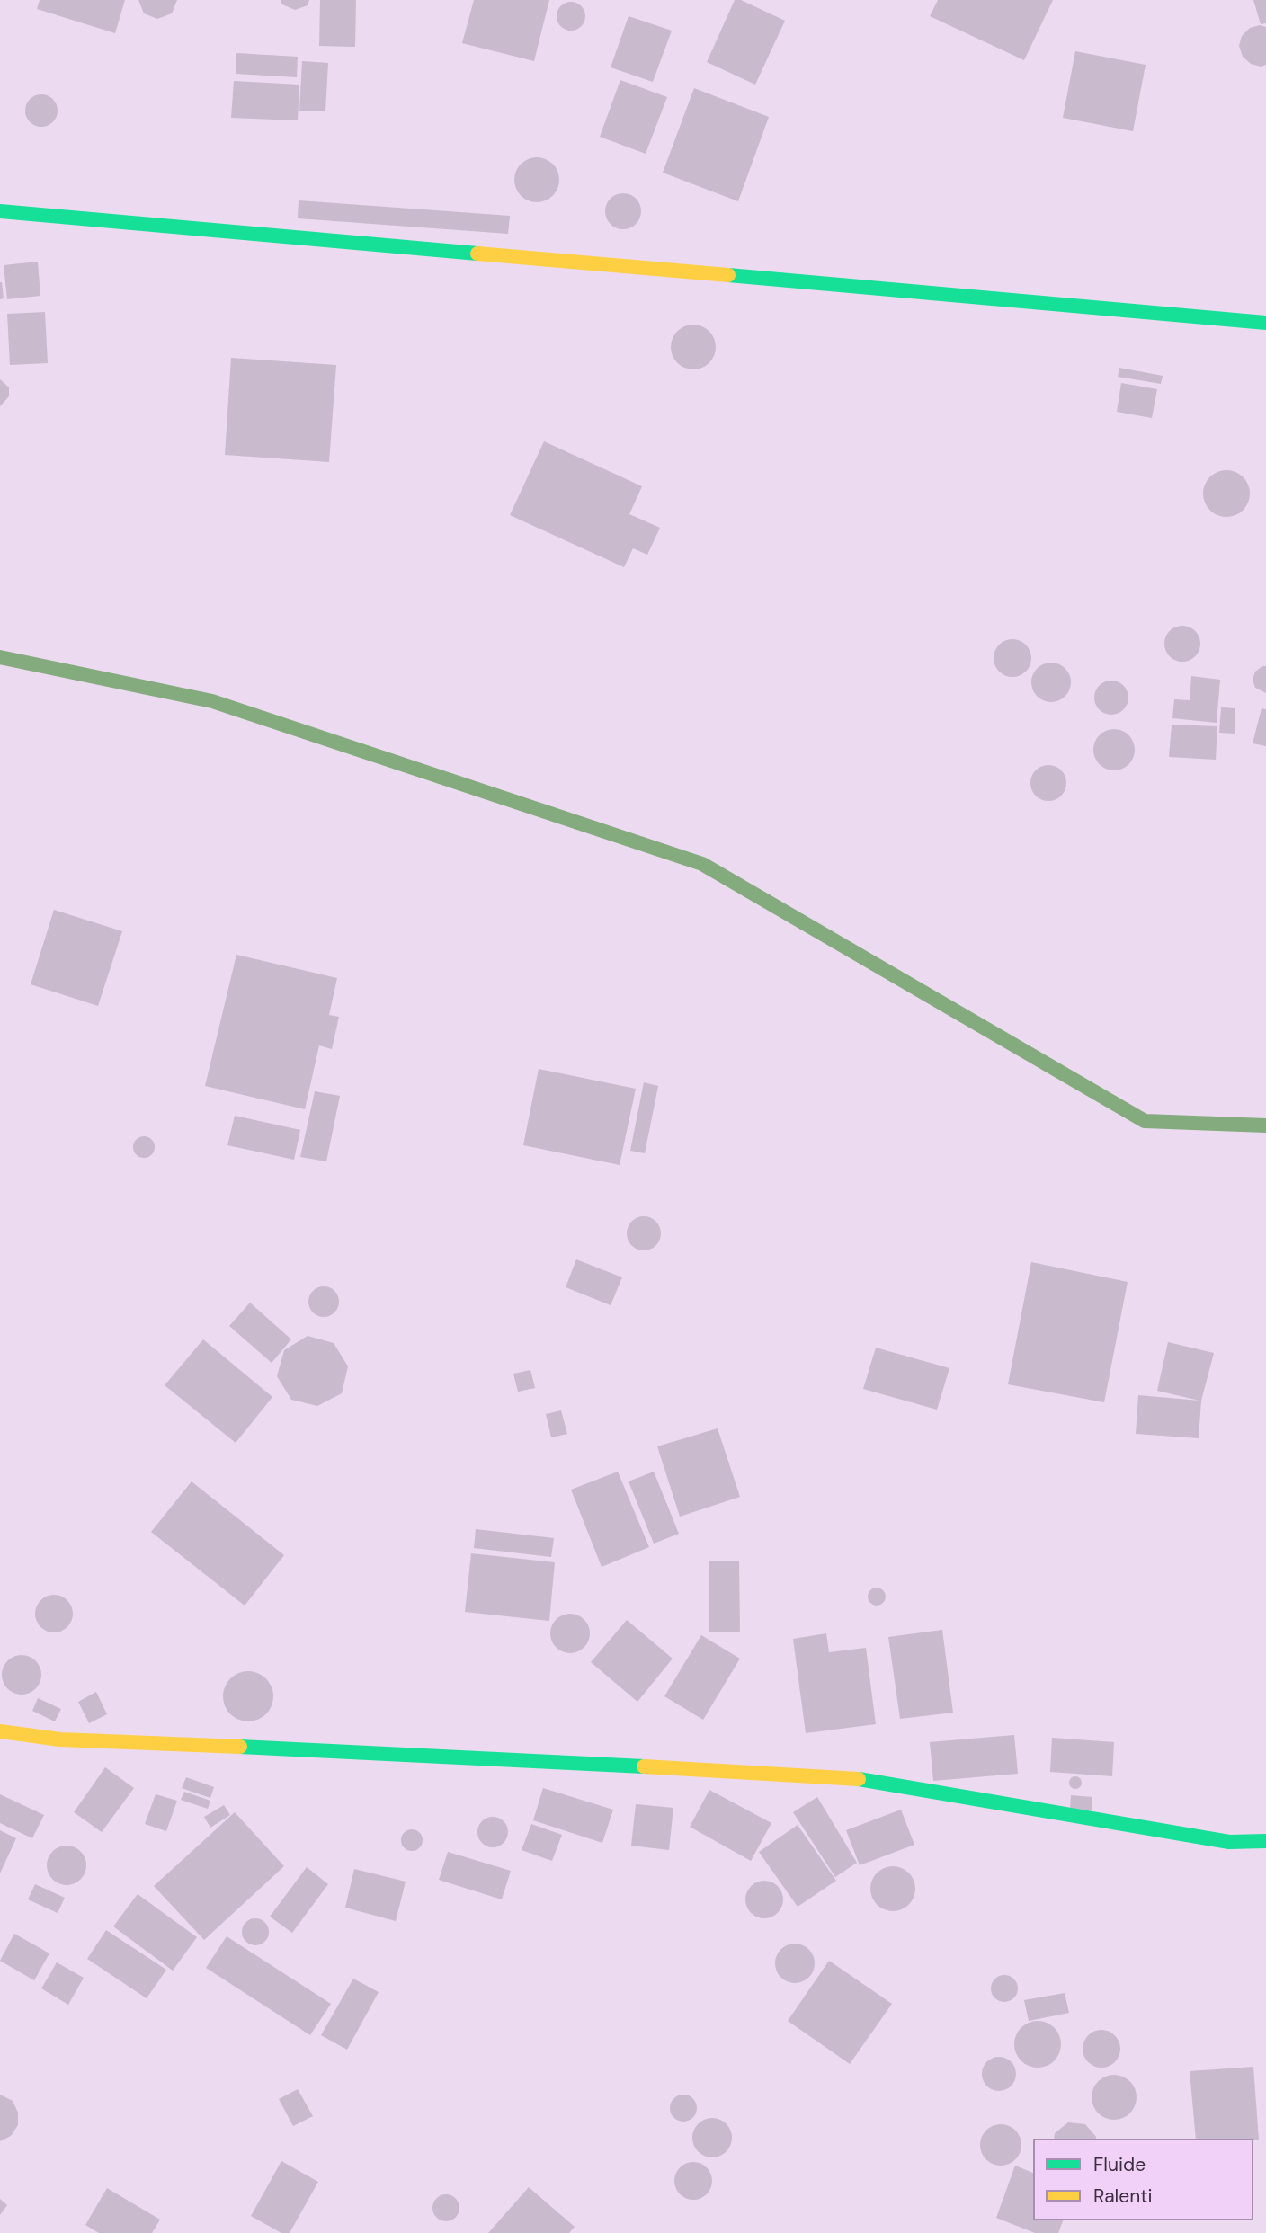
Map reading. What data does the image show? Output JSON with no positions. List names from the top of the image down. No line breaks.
{"legend":["Fluide","Ralenti"]}
